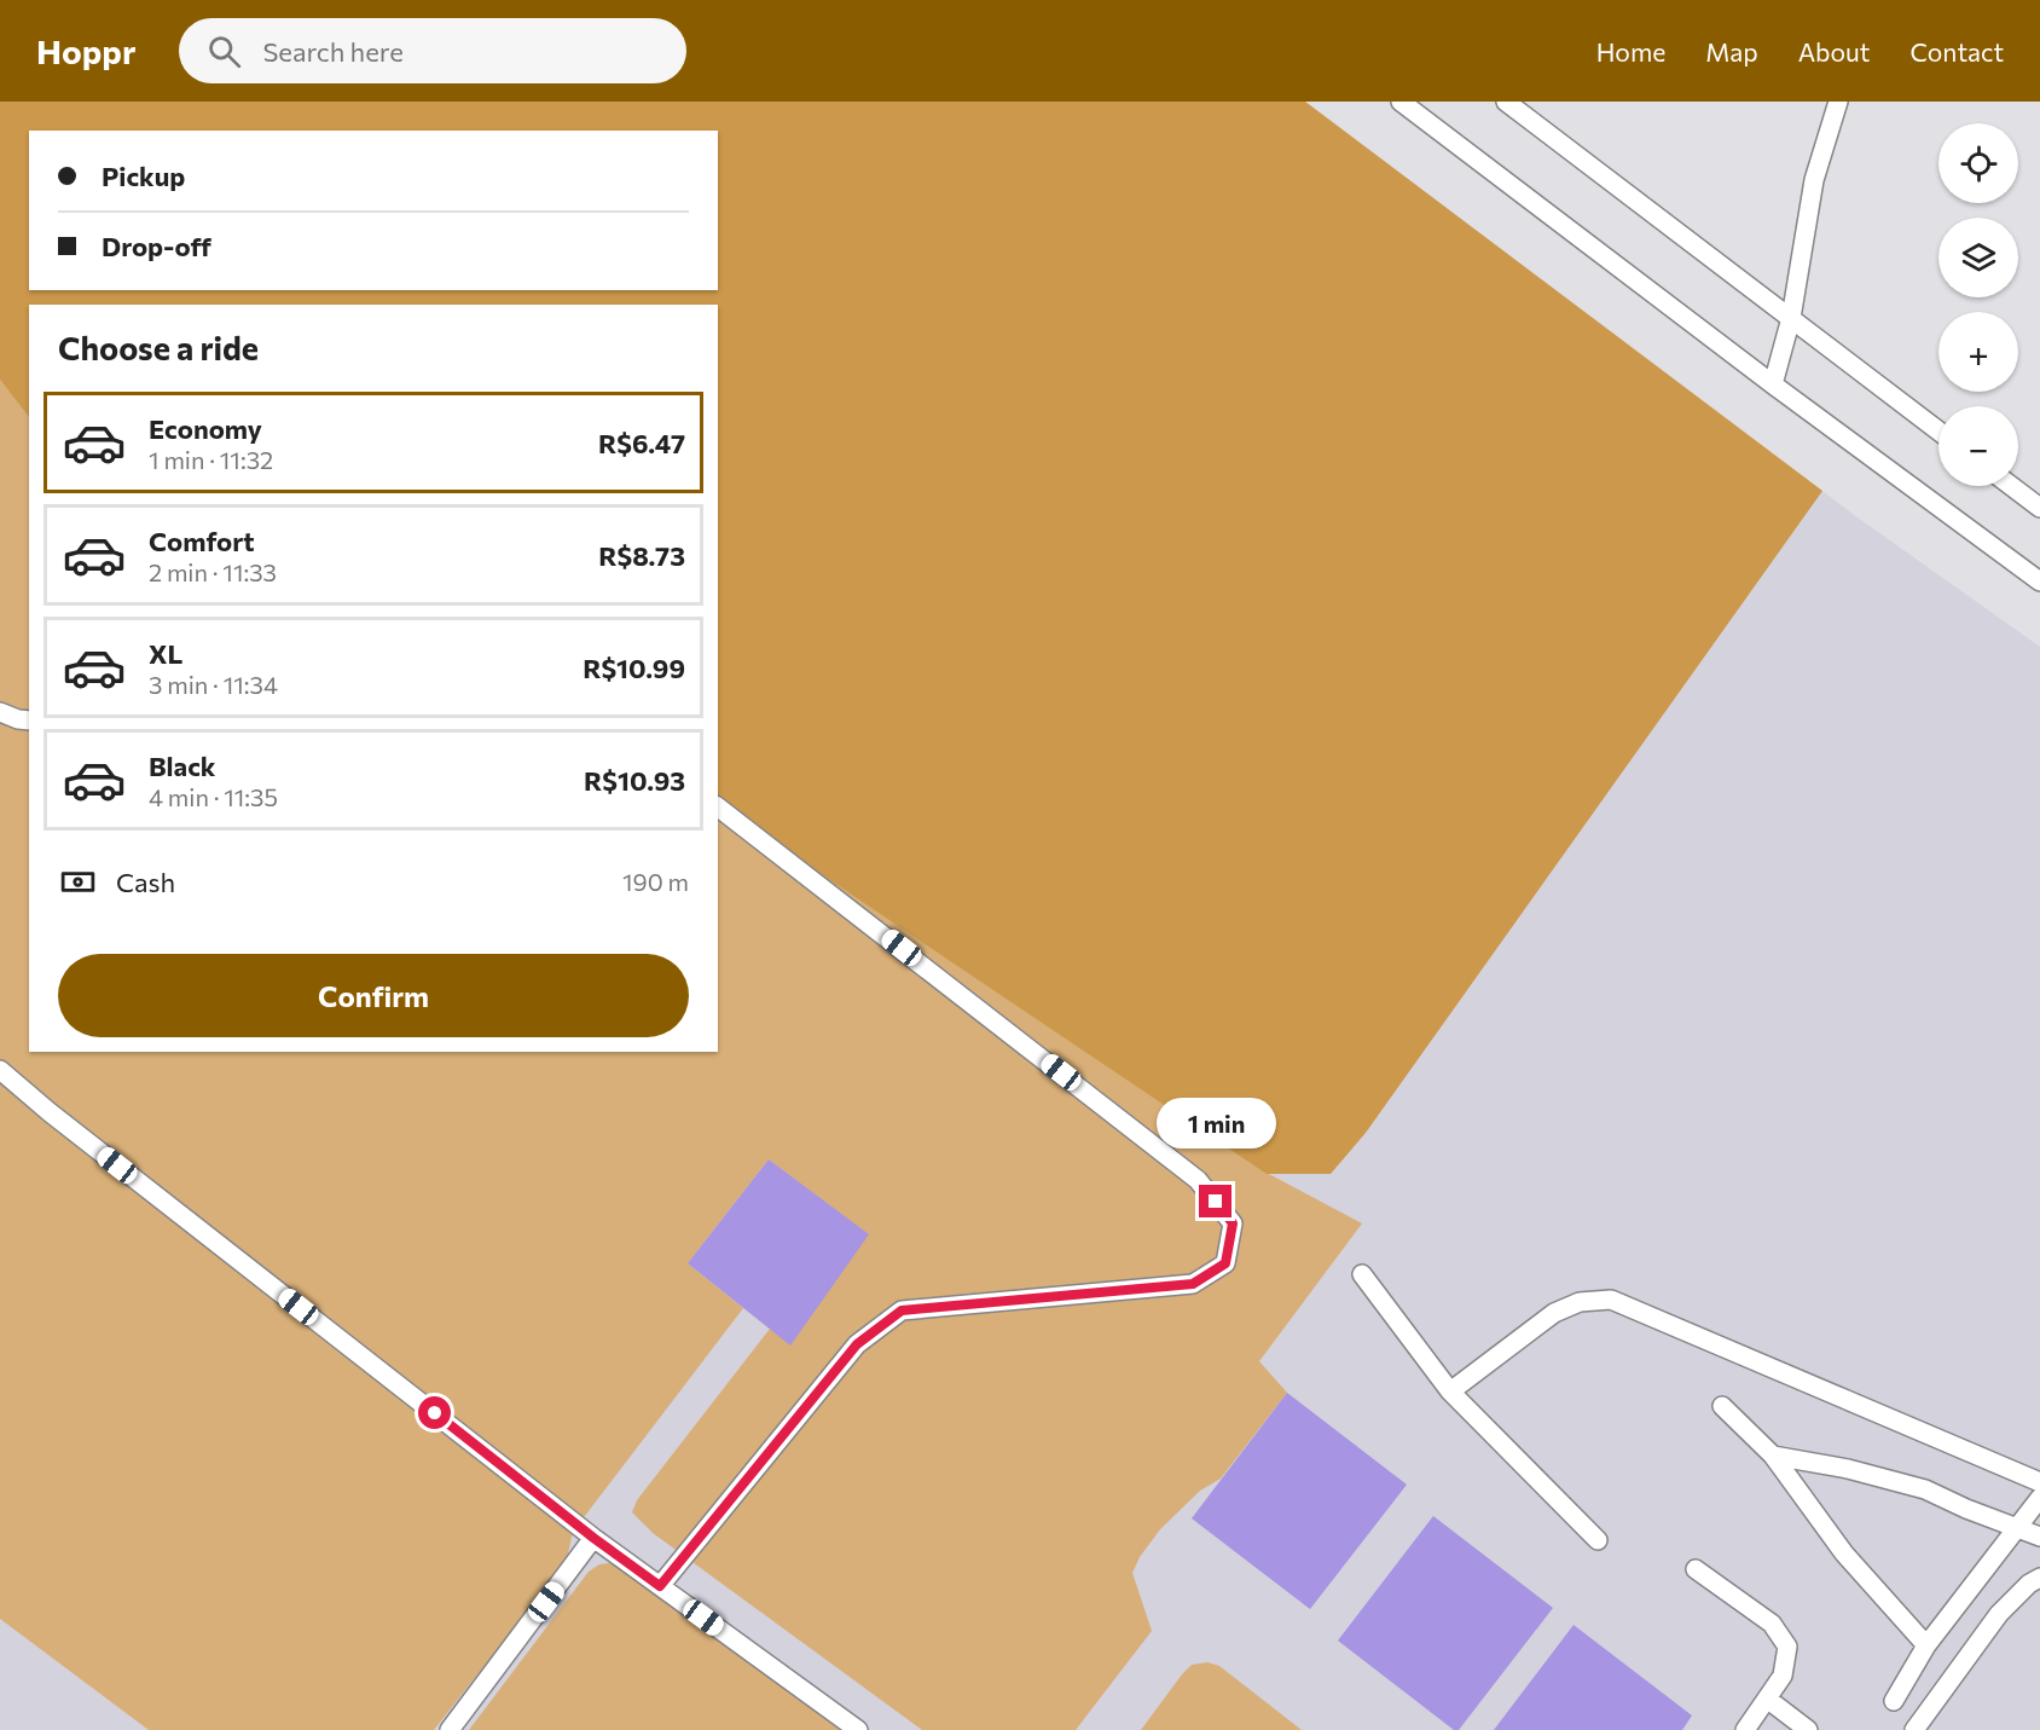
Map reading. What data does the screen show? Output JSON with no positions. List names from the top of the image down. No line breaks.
{"page":{"header":"Hoppr","search":"Search here","nav":["Home","Map","About","Contact"],"map_buttons":["+","−"],"banner":["Pickup","Drop-off"],"heading":"Choose a ride","list":[{"name":"Economy","note":"1 min · 11:32","value":"R$6.47"},{"name":"Comfort","note":"2 min · 11:33","value":"R$8.73"},{"name":"XL","note":"3 min · 11:34","value":"R$10.99"},{"name":"Black","note":"4 min · 11:35","value":"R$10.93"}],"pay":["Cash","190 m"],"buttons":"Confirm","bubble":"1 min"}}
